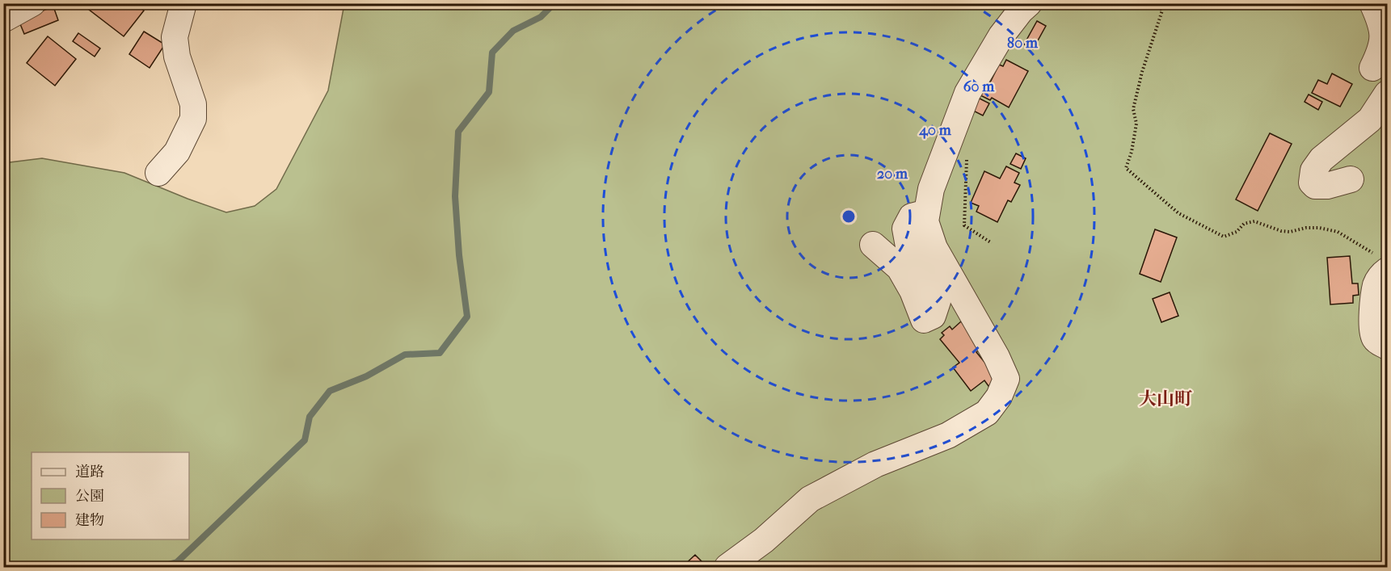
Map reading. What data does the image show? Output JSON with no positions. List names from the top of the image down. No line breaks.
{"districts":["大山町"],"legend":["道路","公園","建物"],"rings":["80 m","60 m","40 m","20 m"]}
